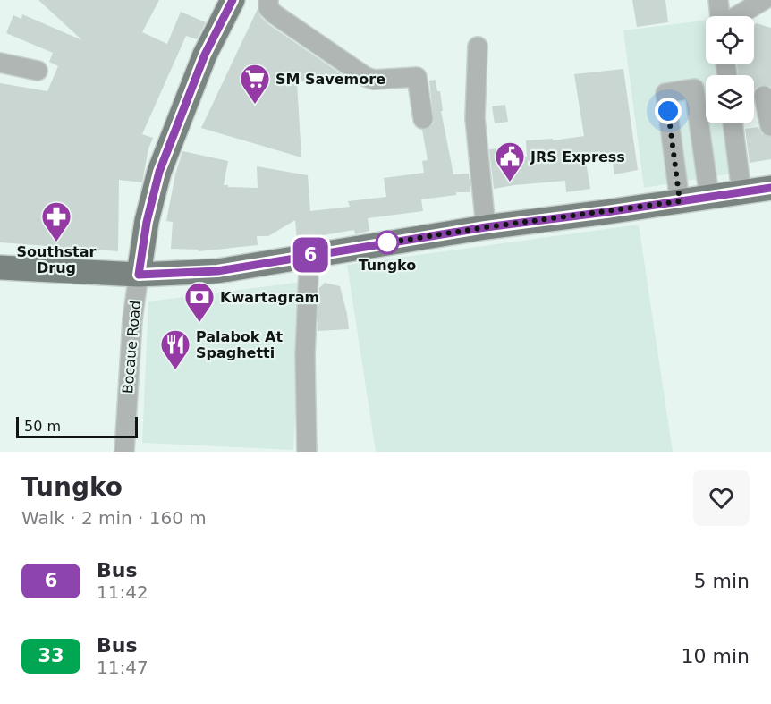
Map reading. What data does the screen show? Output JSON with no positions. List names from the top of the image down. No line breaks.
{"streets":{"street":["Bocaue Road"]},"places":{"supermarket":["SM Savemore"],"public building":["JRS Express"],"other":["Tungko"],"pharmacy":["Southstar Drug"],"bank":["Kwartagram"],"restaurant":["Palabok At Spaghetti"]},"lines":["bus line 6"],"scale_bar":"50 m","page":{"on_map":"6","scale":"50 m","heading":["Tungko","Walk · 2 min · 160 m"],"list":[{"mark":"6","name":"Bus","note":"11:42","value":"5 min"},{"mark":"33","name":"Bus","note":"11:47","value":"10 min"}]}}
